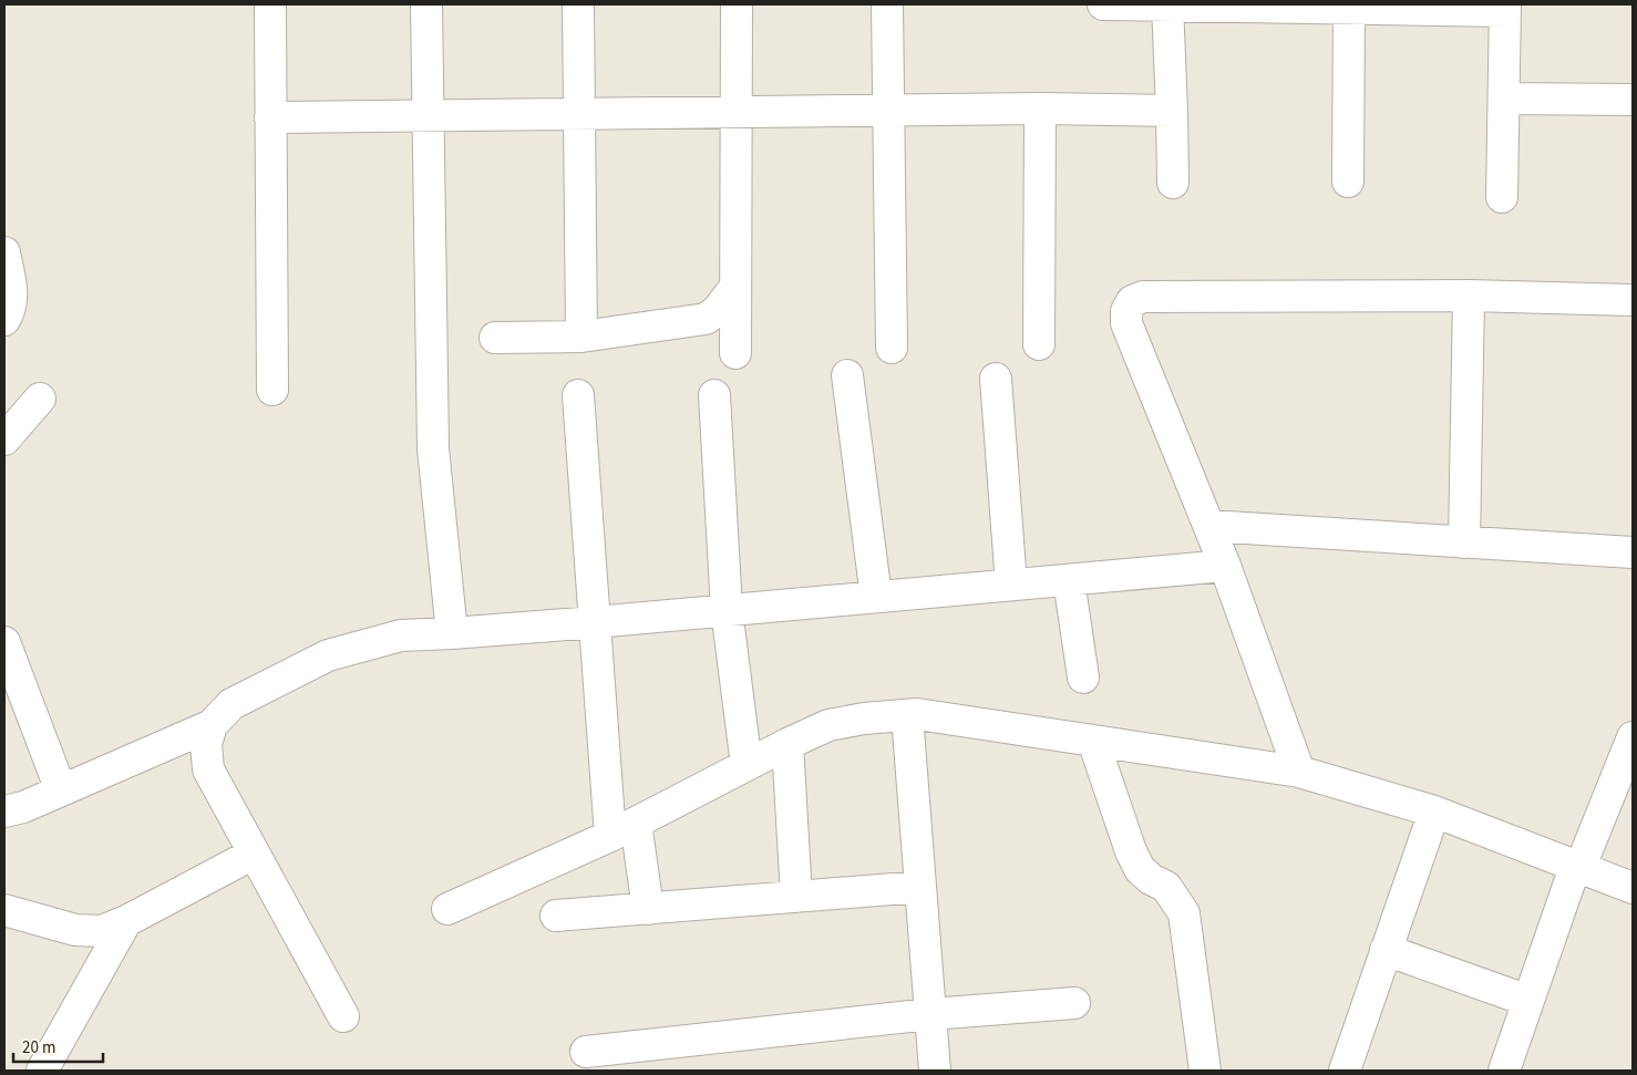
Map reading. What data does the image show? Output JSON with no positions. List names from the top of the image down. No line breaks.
{"scale_bar":"20 m"}
